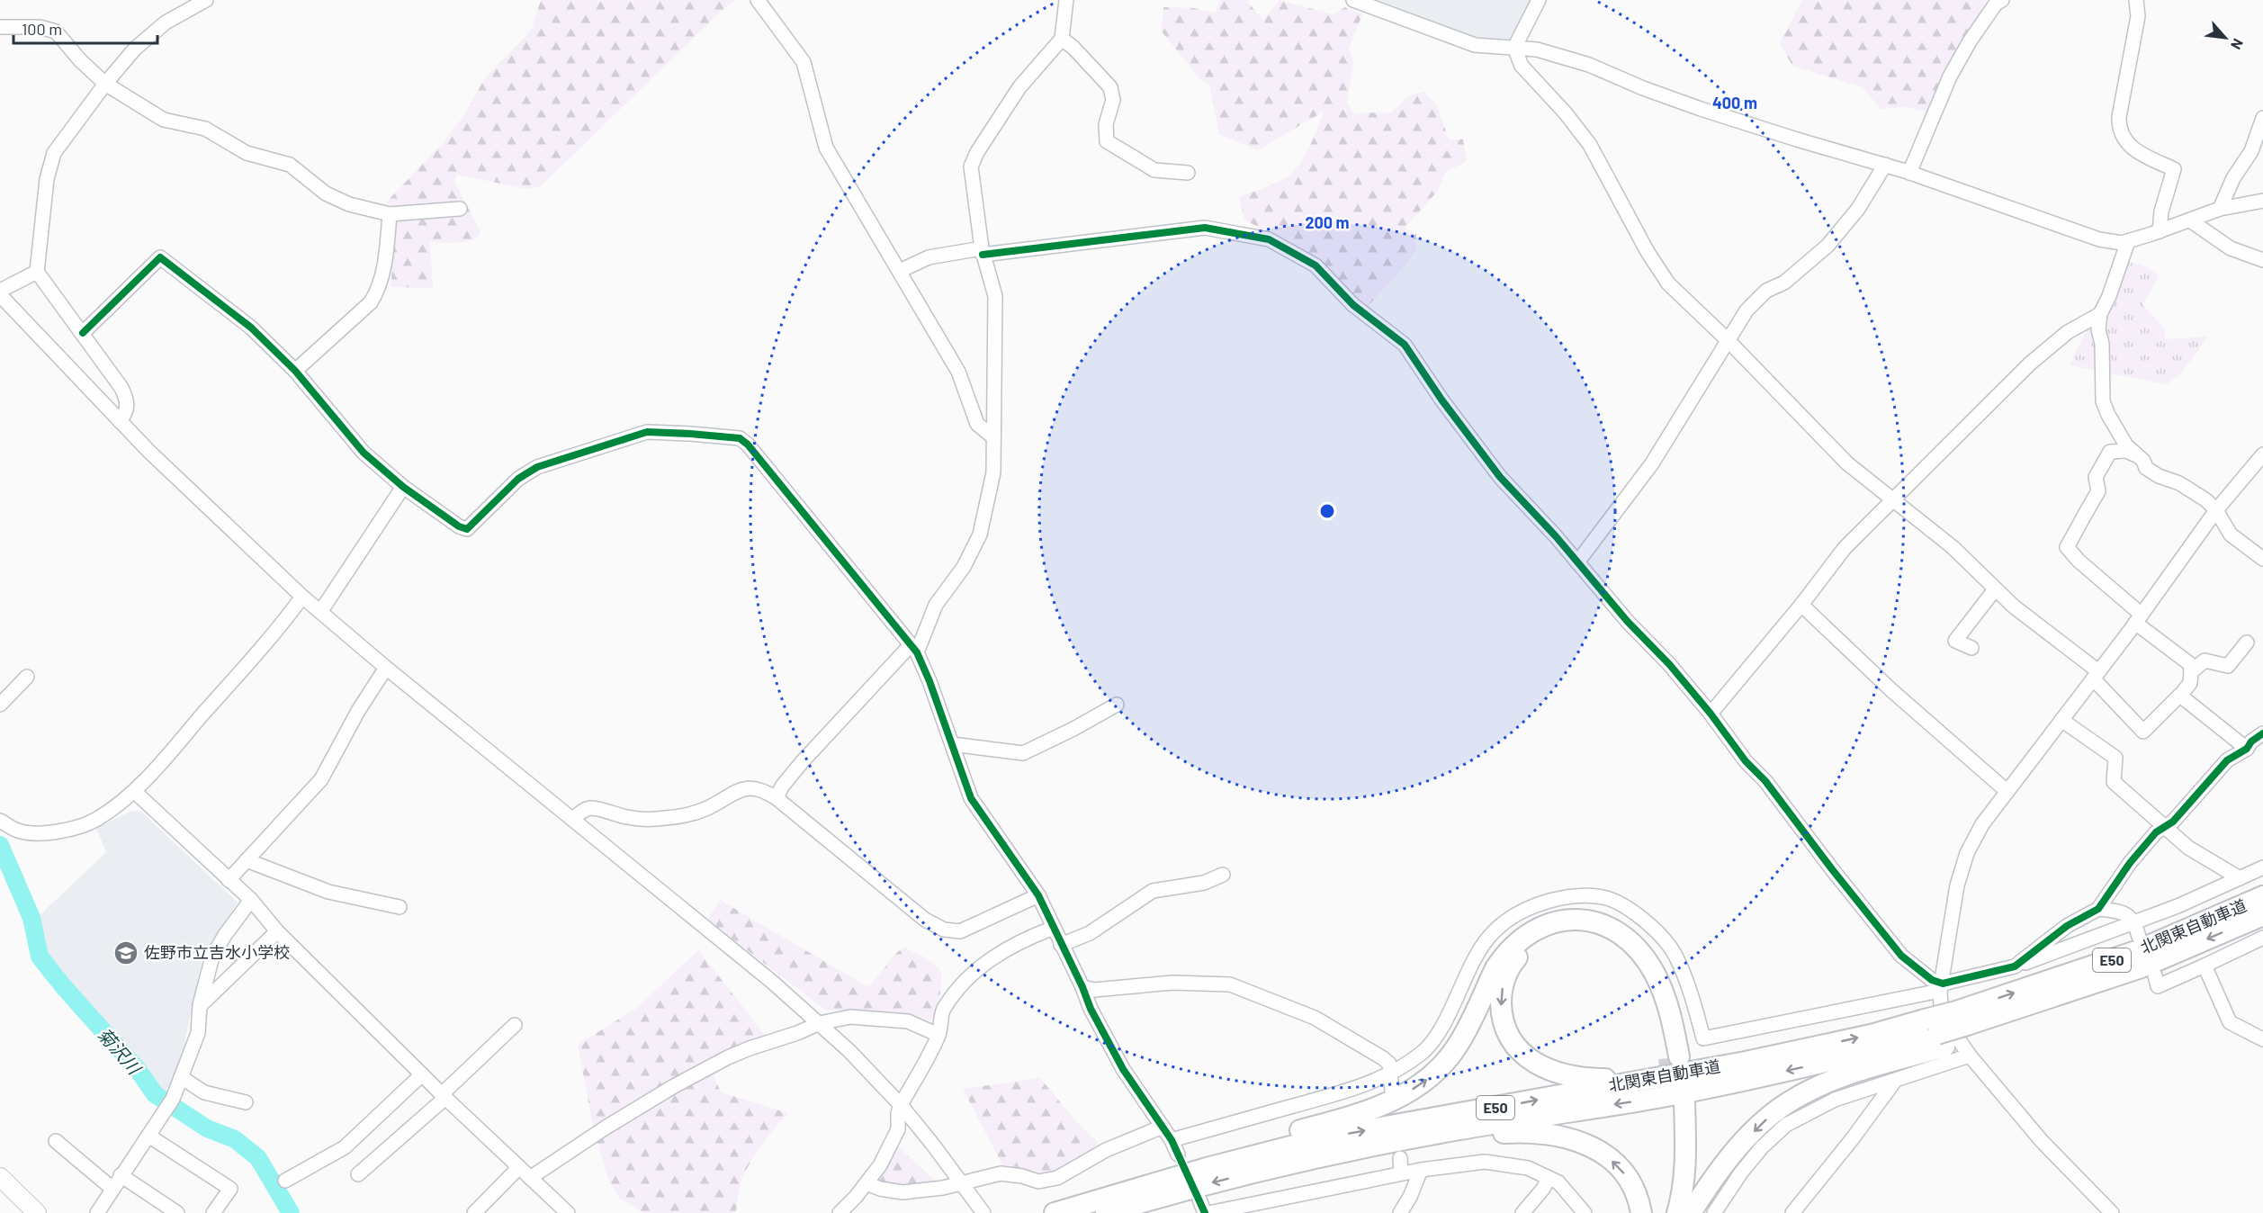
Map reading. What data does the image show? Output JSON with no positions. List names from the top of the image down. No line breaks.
{"streets":{"highway":["北関東自動車道","E50"]},"water":["菊沢川"],"places":{"school or university":["佐野市立吉水小学校"]},"scale_bar":"100 m","north":"bottom right","rings":["400 m","200 m"]}
